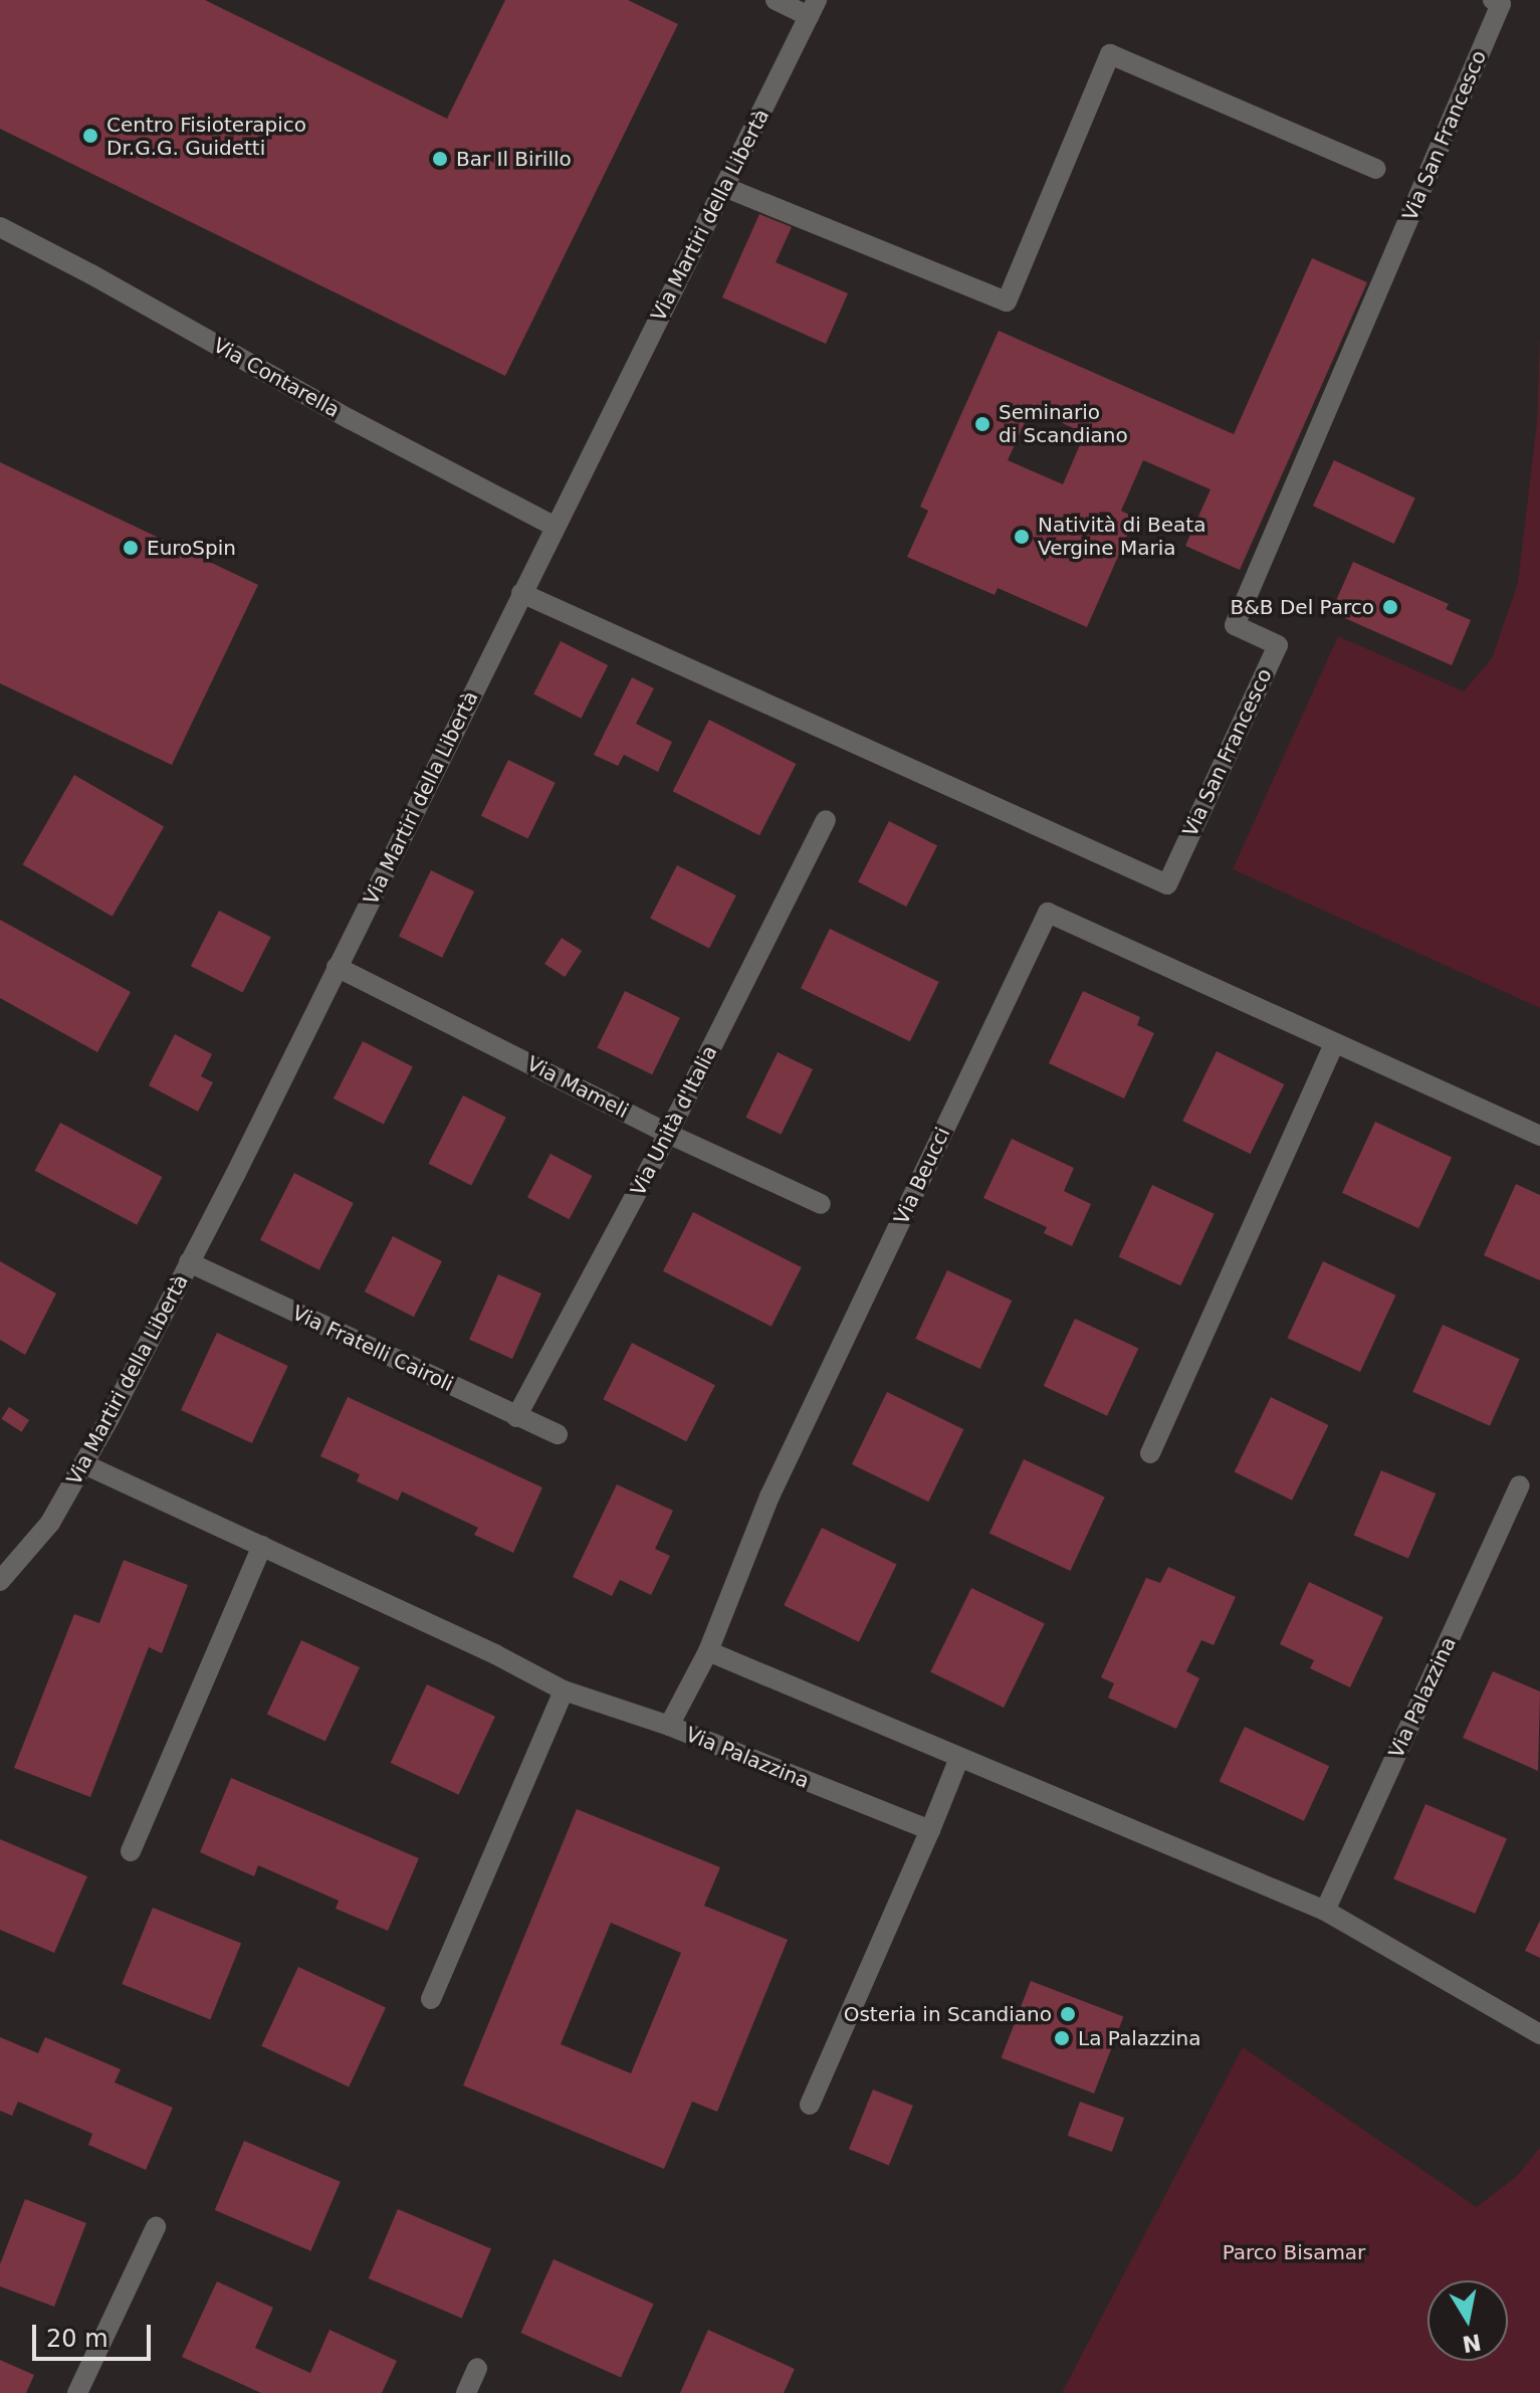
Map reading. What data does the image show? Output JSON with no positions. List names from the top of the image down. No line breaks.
{"streets":{"street":["Via San Francesco","Via Martiri della Libertà","Via Contarella","Via Mameli","Via Unità d'Italia","Via Beucci","Via Fratelli Cairoli","Via Palazzina"]},"crossings":[["Via San Francesco","Via Martiri della Libertà"],["Via Martiri della Libertà","Via Contarella"],["Via Martiri della Libertà","Via Mameli"],["Via Martiri della Libertà","Via Fratelli Cairoli"],["Via Martiri della Libertà","Via Palazzina"],["Via Mameli","Via Unità d'Italia"],["Via Unità d'Italia","Via Fratelli Cairoli"],["Via Beucci","Via Palazzina"]],"parks":["Parco Bisamar"],"places":["Centro Fisioterapico Dr.G.G. Guidetti","Bar Il Birillo","Seminario di Scandiano","Natività di Beata Vergine Maria","EuroSpin","B&B Del Parco","Osteria in Scandiano","La Palazzina"],"scale_bar":"20 m","north":"bottom"}
